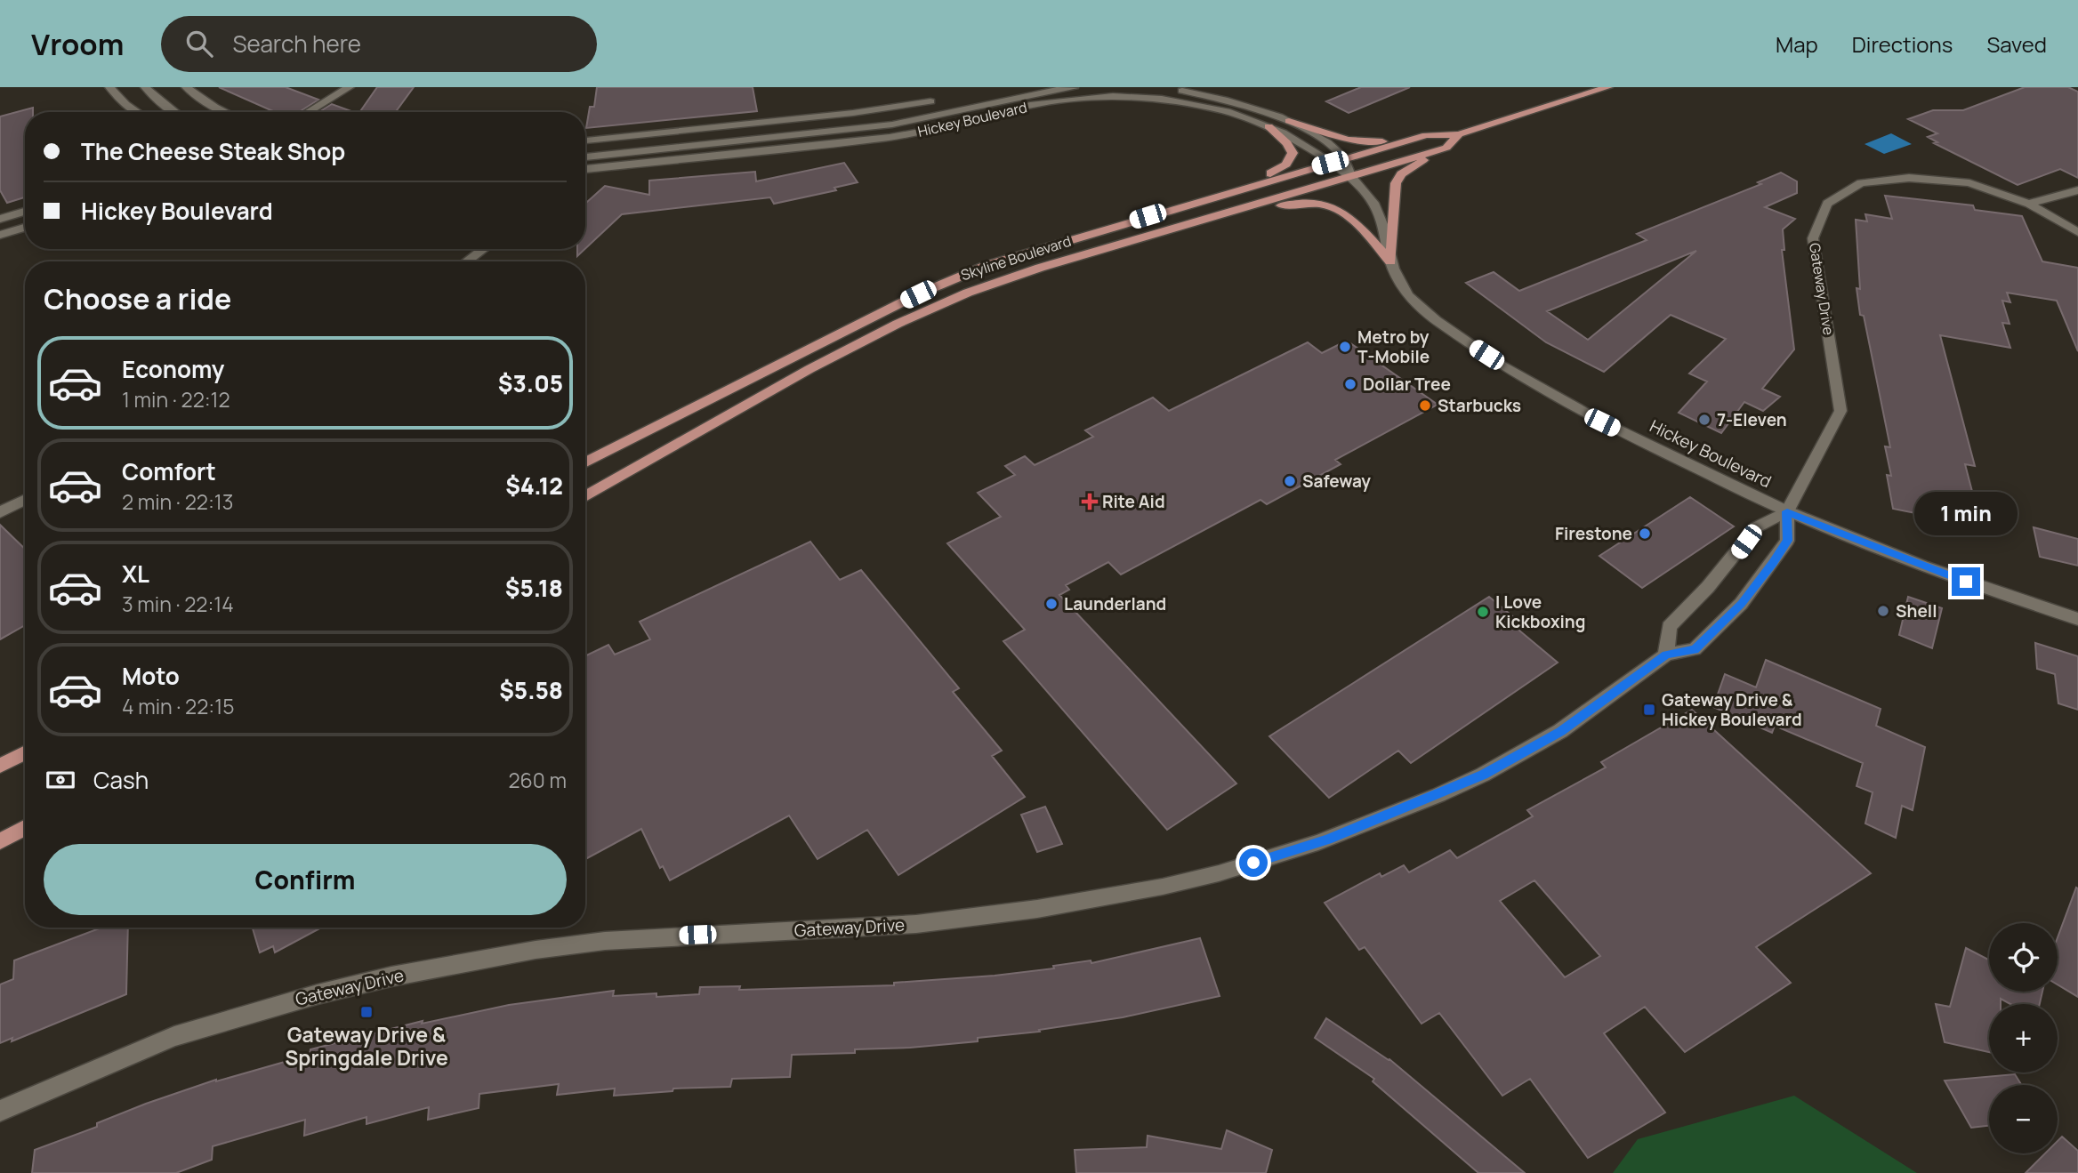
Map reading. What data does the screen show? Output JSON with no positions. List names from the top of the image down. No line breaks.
{"streets":{"main road":["Skyline Boulevard"],"street":["Hickey Boulevard","Gateway Drive"]},"crossings":[["Hickey Boulevard","Skyline Boulevard"],["Hickey Boulevard","Gateway Drive"]],"places":{"other":["Metro by T-Mobile","Dollar Tree","Starbucks","7-Eleven","Safeway","Firestone","Launderland","Shell","I Love Kickboxing"],"health":["Rite Aid"],"transit":["Gateway Drive & Hickey Boulevard","Gateway Drive & Springdale Drive"]},"page":{"header":"Vroom","search":"Search here","nav":["Map","Directions","Saved"],"banner":["The Cheese Steak Shop","Hickey Boulevard"],"heading":"Choose a ride","list":[{"name":"Economy","note":"1 min · 22:12","value":"$3.05"},{"name":"Comfort","note":"2 min · 22:13","value":"$4.12"},{"name":"XL","note":"3 min · 22:14","value":"$5.18"},{"name":"Moto","note":"4 min · 22:15","value":"$5.58"}],"bubble":"1 min","pay":["Cash","260 m"],"buttons":"Confirm","map_buttons":["+","−"]}}
